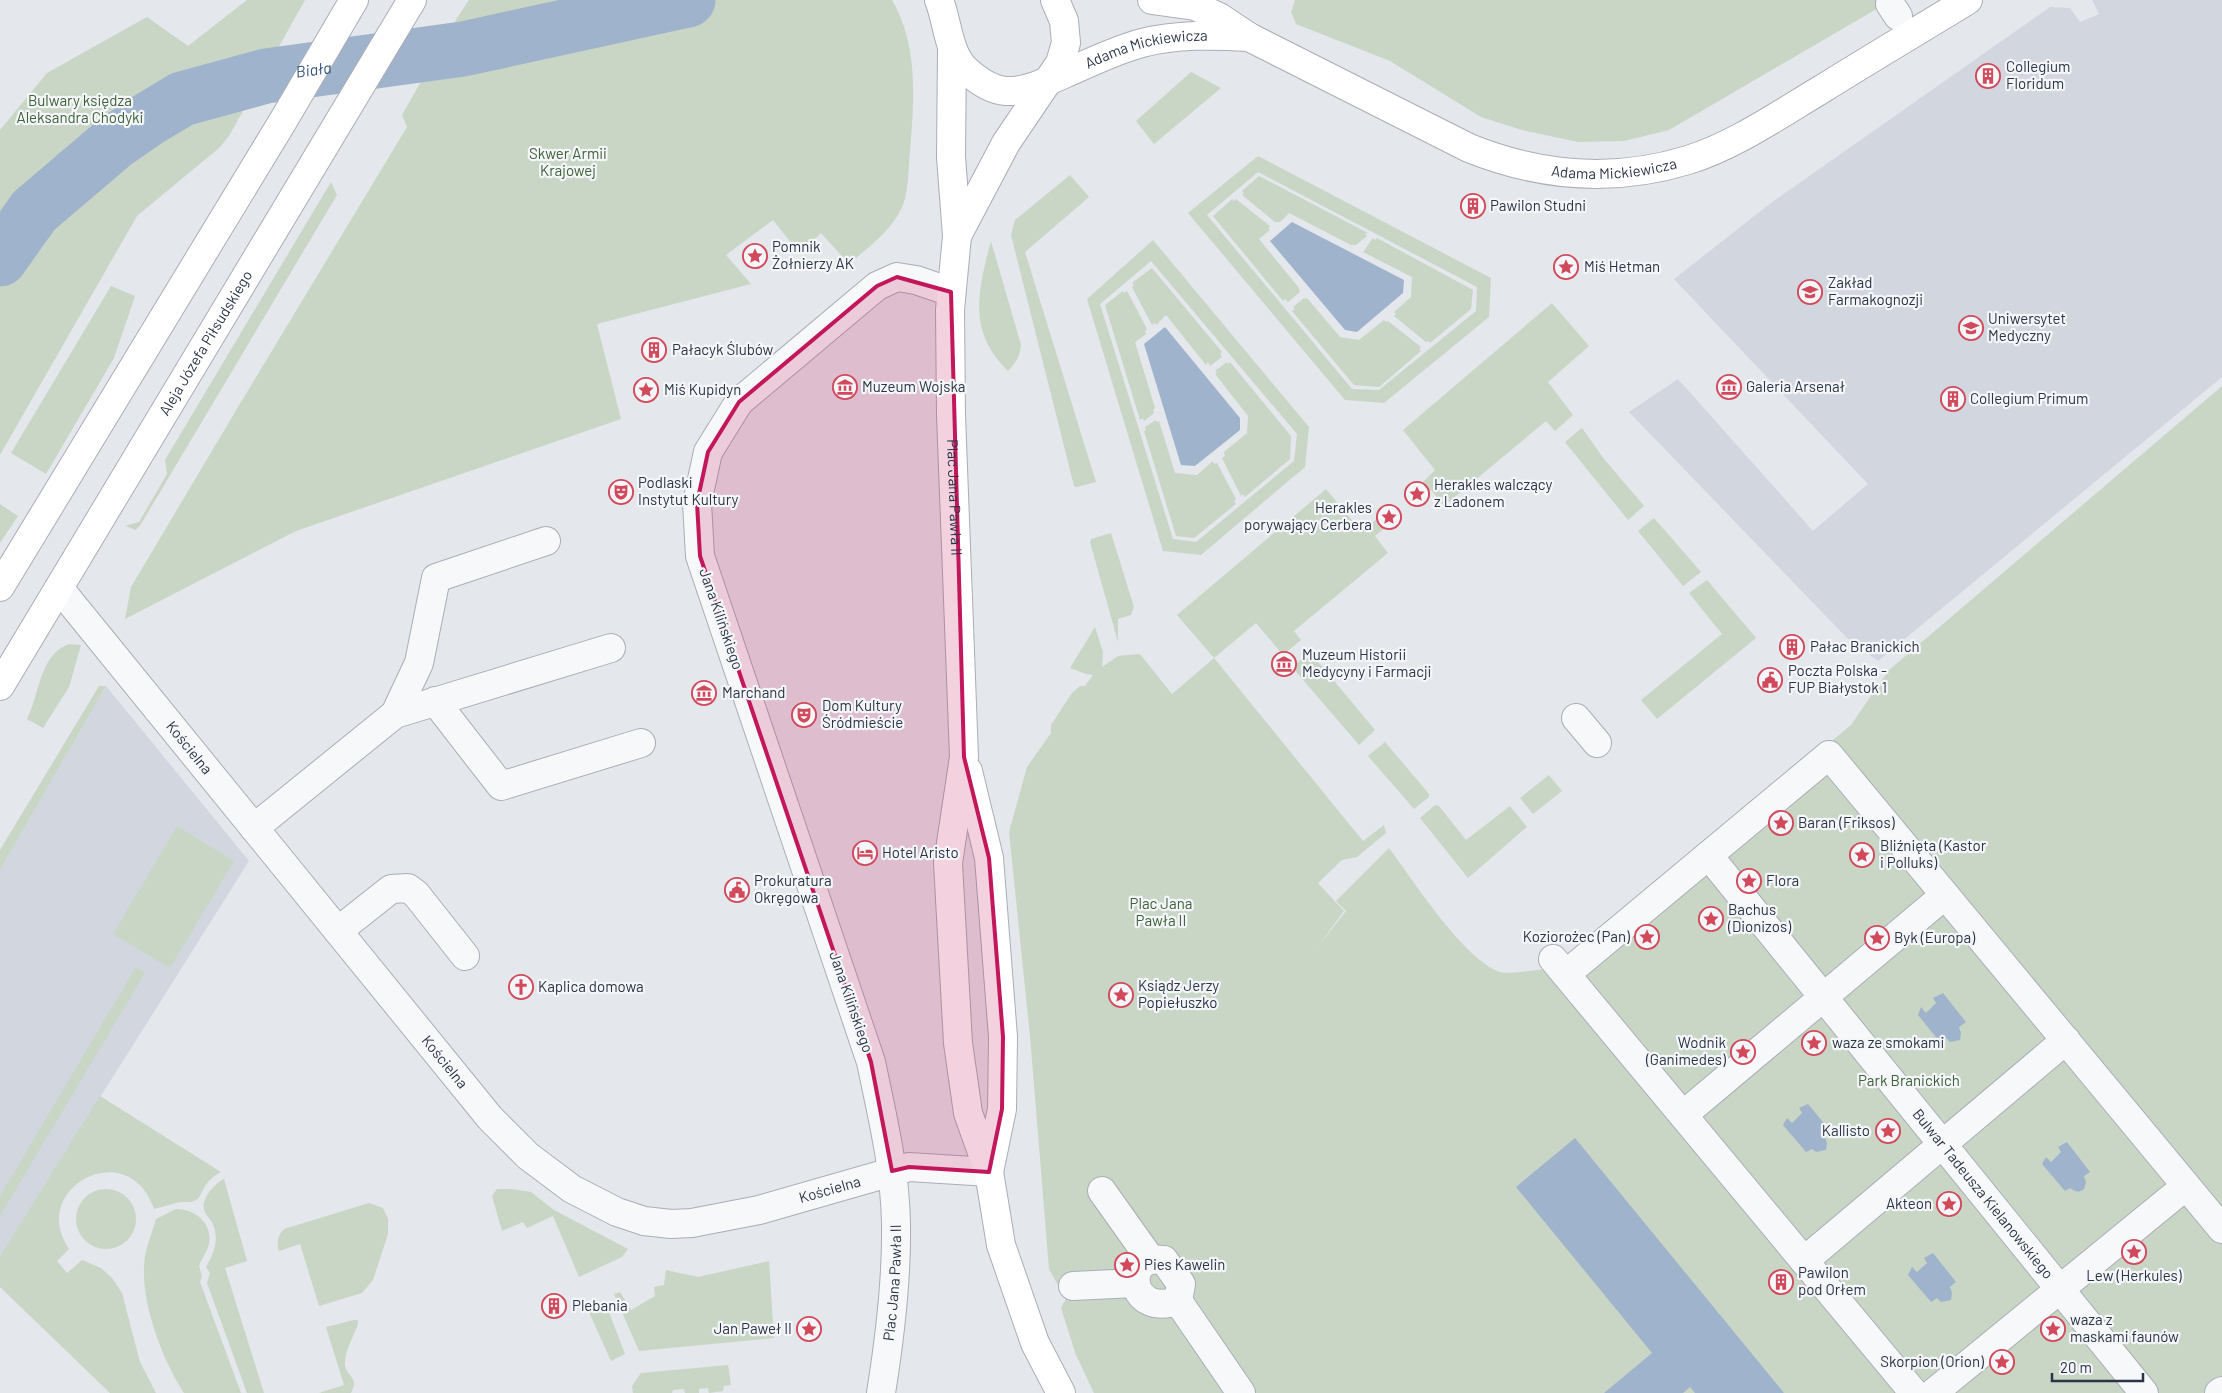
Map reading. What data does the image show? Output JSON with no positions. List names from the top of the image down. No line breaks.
{"streets":{"main road":["Adama Mickiewicza","Aleja Józefa Piłsudskiego","Plac Jana Pawła II"],"street":["Jana Kilińskiego","Kościelna","Bulwar Tadeusza Kielanowskiego"]},"crossings":[["Adama Mickiewicza","Plac Jana Pawła II"],["Aleja Józefa Piłsudskiego","Kościelna"],["Plac Jana Pawła II","Jana Kilińskiego"],["Plac Jana Pawła II","Kościelna"],["Jana Kilińskiego","Kościelna"]],"water":["Biała"],"parks":["Bulwary księdza Aleksandra Chodyki","Skwer Armii Krajowej","Plac Jana Pawła II","Park Branickich"],"places":{"building":["Collegium Floridum","Pawilon Studni","Pałacyk Ślubów","Collegium Primum","Pałac Branickich","Pawilon pod Orłem","Plebania"],"place":["Pomnik Żołnierzy AK","Miś Hetman","Miś Kupidyn","Herakles walczący z Ladonem","Herakles porywający Cerbera","Baran (Friksos)","Bliźnięta (Kastor i Polluks)","Flora","Bachus (Dionizos)","Koziorożec (Pan)","Byk (Europa)","Ksiądz Jerzy Popiełuszko","waza ze smokami","Wodnik (Ganimedes)","Kallisto","Akteon","Lew (Herkules)","Pies Kawelin","Jan Paweł II","waza z maskami faunów","Skorpion (Orion)"],"school or university":["Zakład Farmakognozji","Uniwersytet Medyczny"],"museum":["Muzeum Wojska","Galeria Arsenał","Muzeum Historii Medycyny i Farmacji","Marchand"],"theatre":["Podlaski Instytut Kultury","Dom Kultury Śródmieście"],"public building":["Poczta Polska - FUP Białystok 1","Prokuratura Okręgowa"],"hotel":["Hotel Aristo"],"church":["Kaplica domowa"]},"scale_bar":"20 m"}
